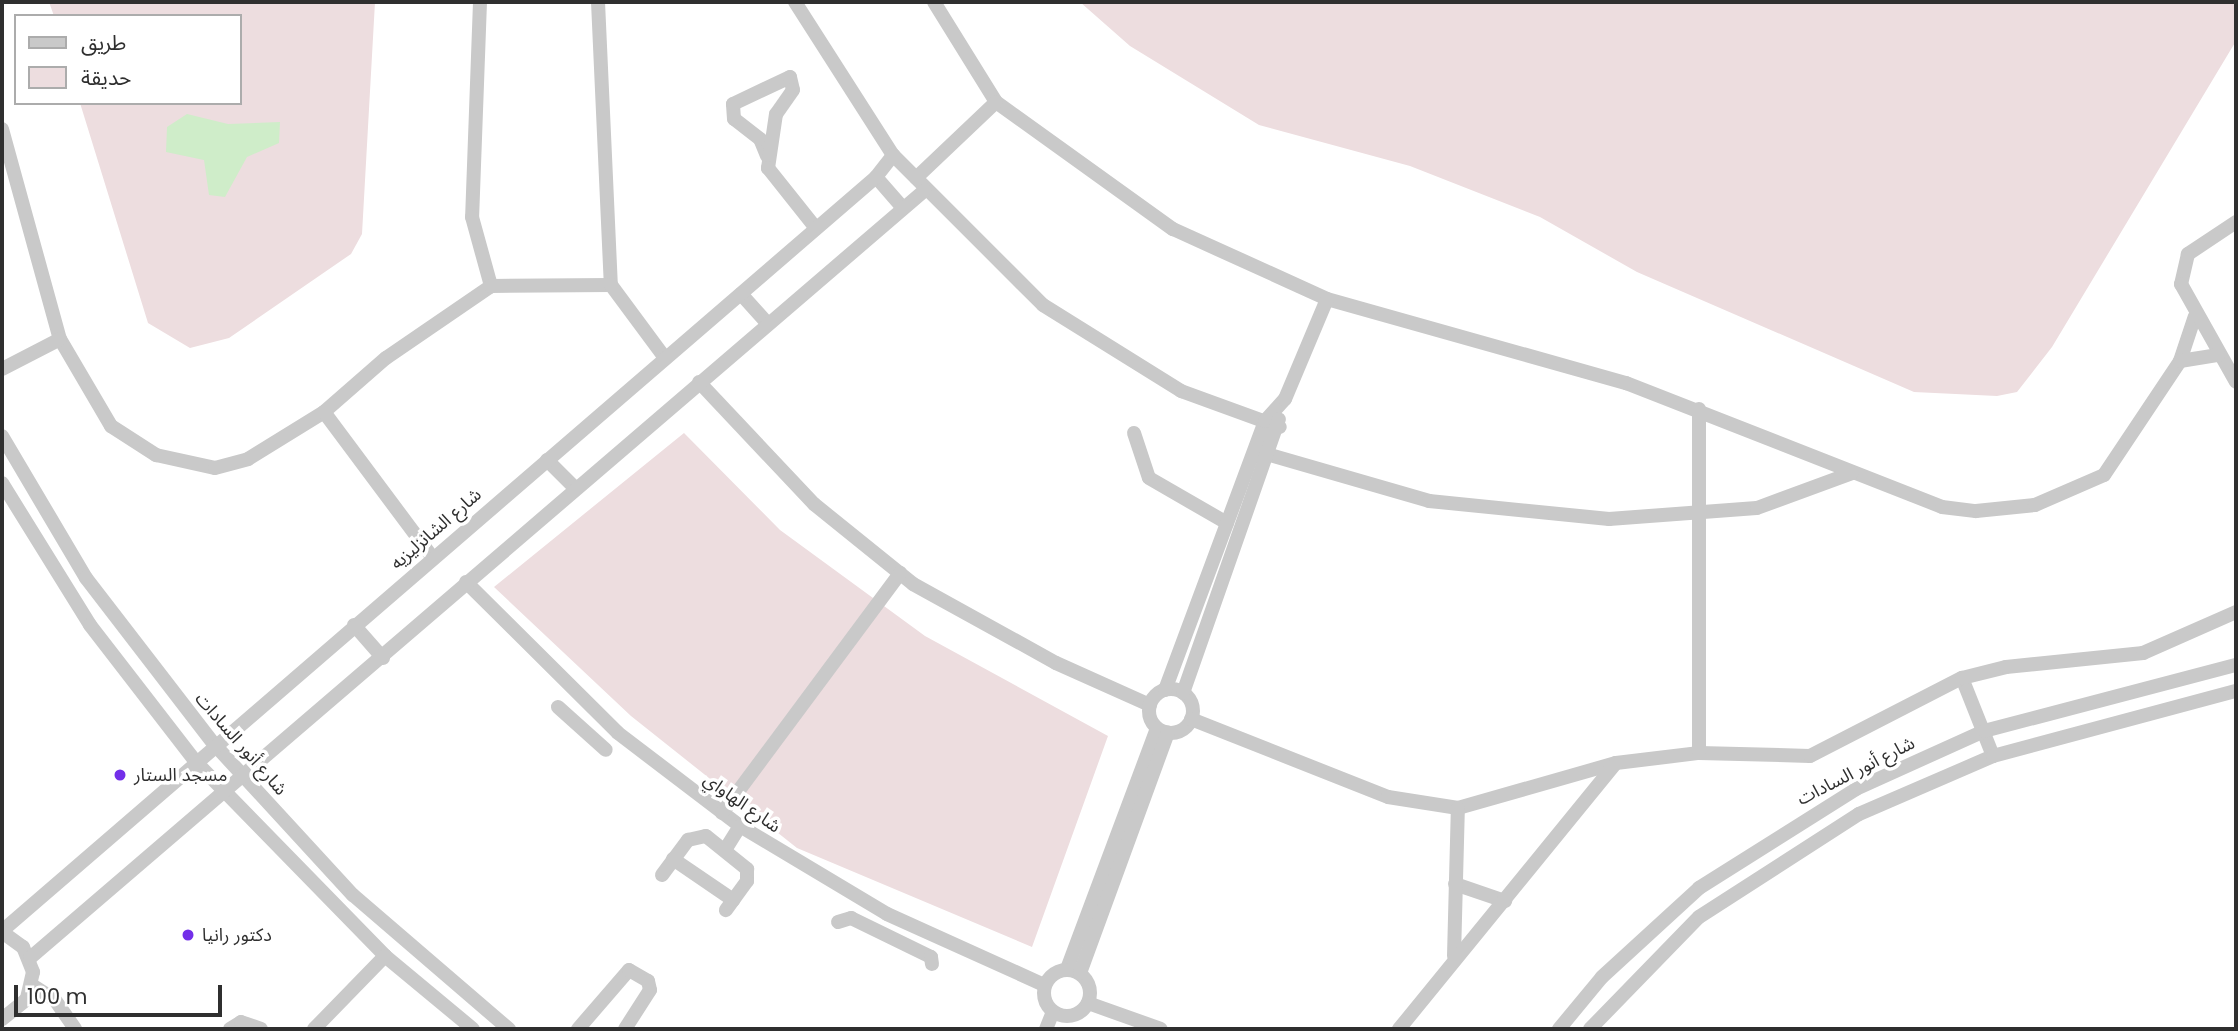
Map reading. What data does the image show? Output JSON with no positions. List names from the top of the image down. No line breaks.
{"streets":{"street":["شارع الشانزليزيه","شارع أنور السادات","شارع الهاواي"]},"crossings":[["شارع الشانزليزيه","شارع أنور السادات"]],"places":["مسجد الستار","دكتور رانيا"],"legend":["طريق","حديقة"],"scale_bar":"100 m"}
